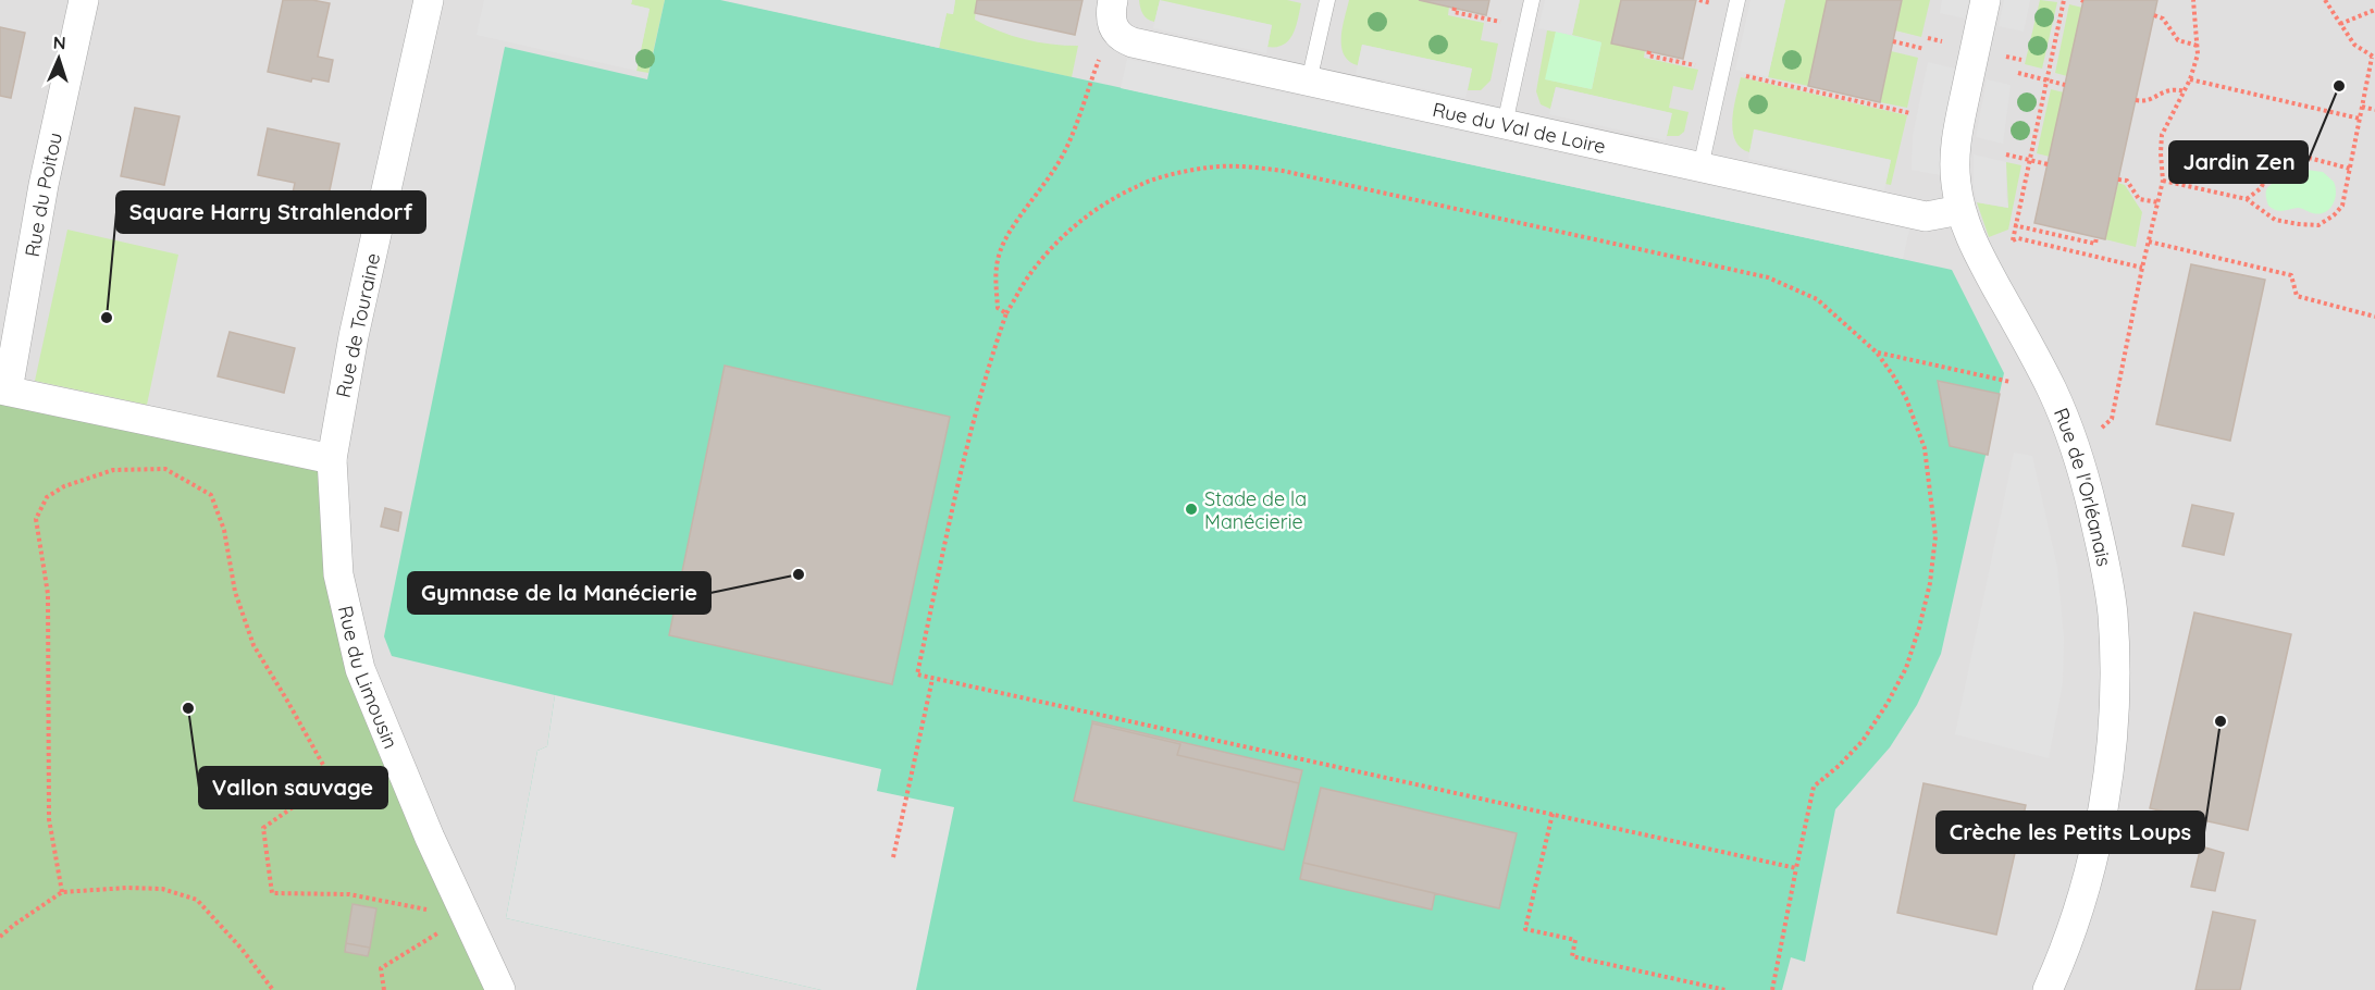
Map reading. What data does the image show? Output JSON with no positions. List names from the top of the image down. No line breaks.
{"streets":{"street":["Rue du Val de Loire","Rue du Poitou","Rue de Touraine","Rue de l'Orléanais","Rue du Limousin"]},"crossings":[["Rue du Val de Loire","Rue de l'Orléanais"],["Rue du Poitou","Rue de Touraine"],["Rue du Poitou","Rue du Limousin"],["Rue de Touraine","Rue du Limousin"]],"places":["Jardin Zen","Square Harry Strahlendorf","Stade de la Manécierie","Gymnase de la Manécierie","Vallon sauvage","Crèche les Petits Loups"],"north":"top"}
